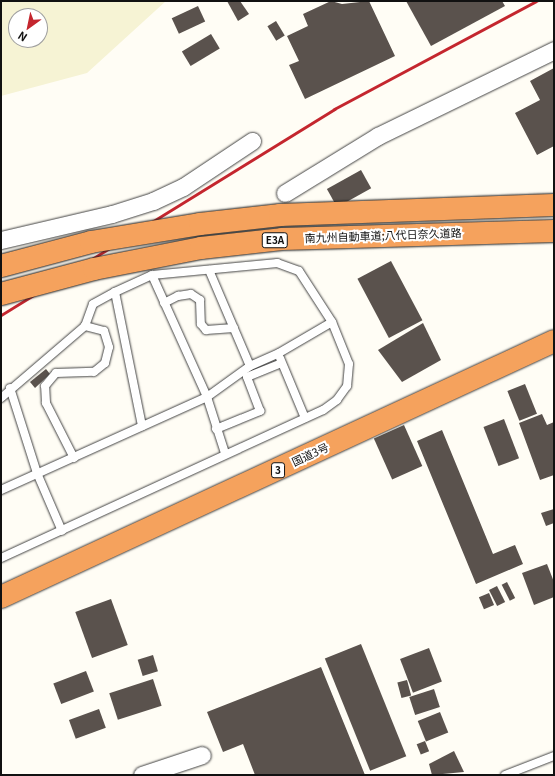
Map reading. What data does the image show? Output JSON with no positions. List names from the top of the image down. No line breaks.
{"streets":{"highway":["南九州自動車道;八代日奈久道路","E3A","国道3号","3"]},"north":"bottom left"}
